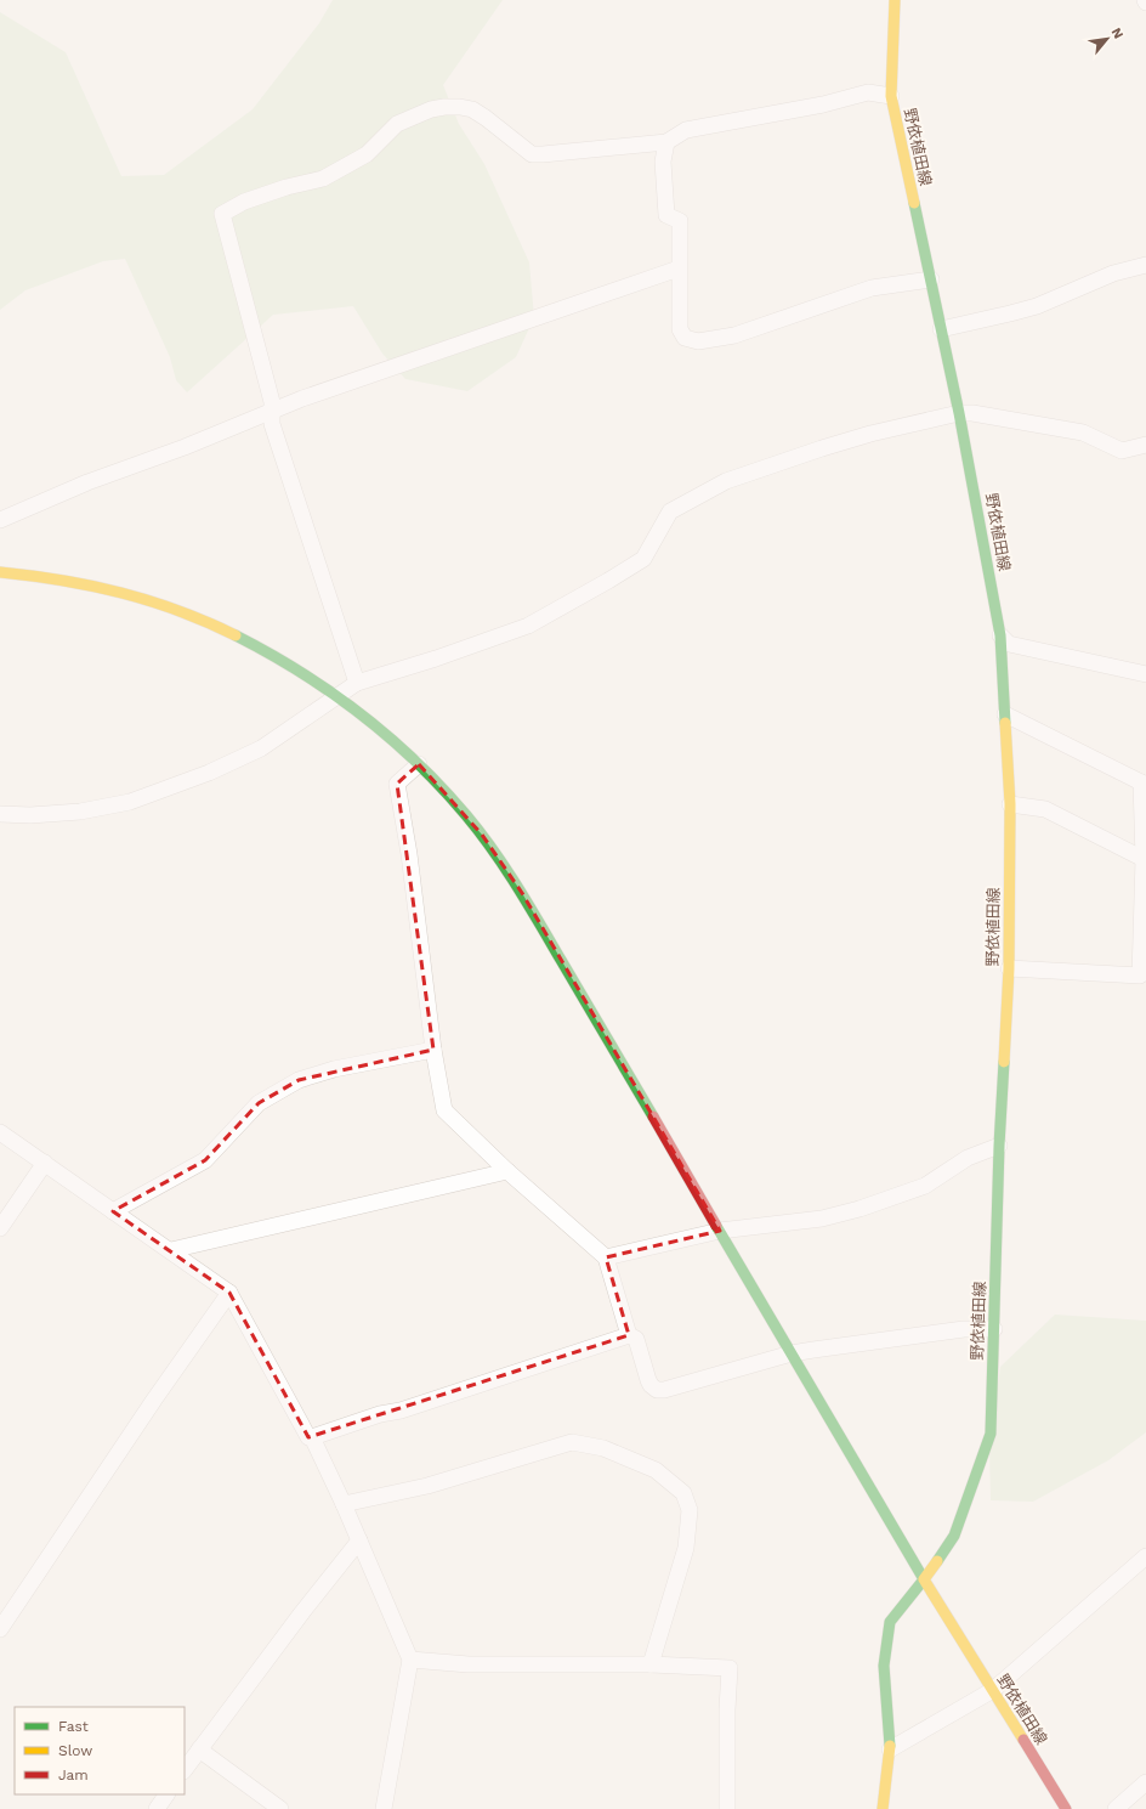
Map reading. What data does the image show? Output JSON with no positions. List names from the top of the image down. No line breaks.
{"streets":{"main road":["野依植田線"]},"legend":["Fast","Slow","Jam"],"north":"top right"}
